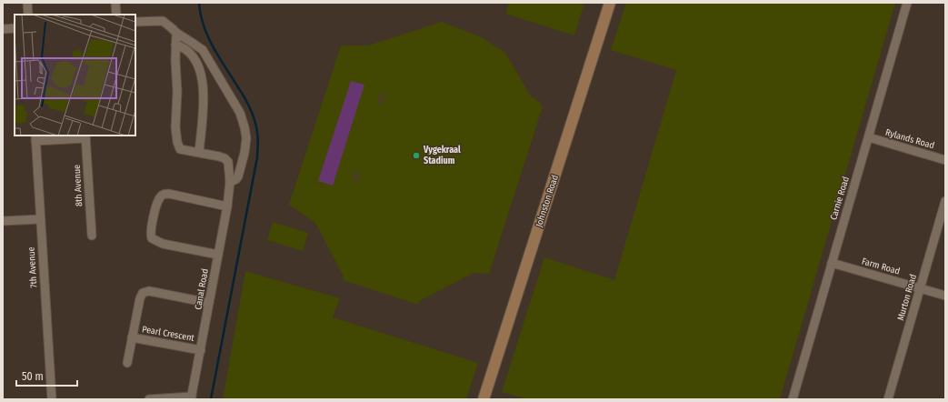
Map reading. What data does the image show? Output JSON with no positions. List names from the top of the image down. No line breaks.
{"streets":{"street":["Rylands Road","8th Avenue","Carnie Road","Johnston Road","Farm Road","7th Avenue","Canal Road","Murton Road","Pearl Crescent"]},"crossings":[["Rylands Road","Carnie Road"],["Carnie Road","Farm Road"],["Farm Road","Murton Road"],["Canal Road","Pearl Crescent"]],"places":["Vygekraal Stadium"],"scale_bar":"50 m"}
